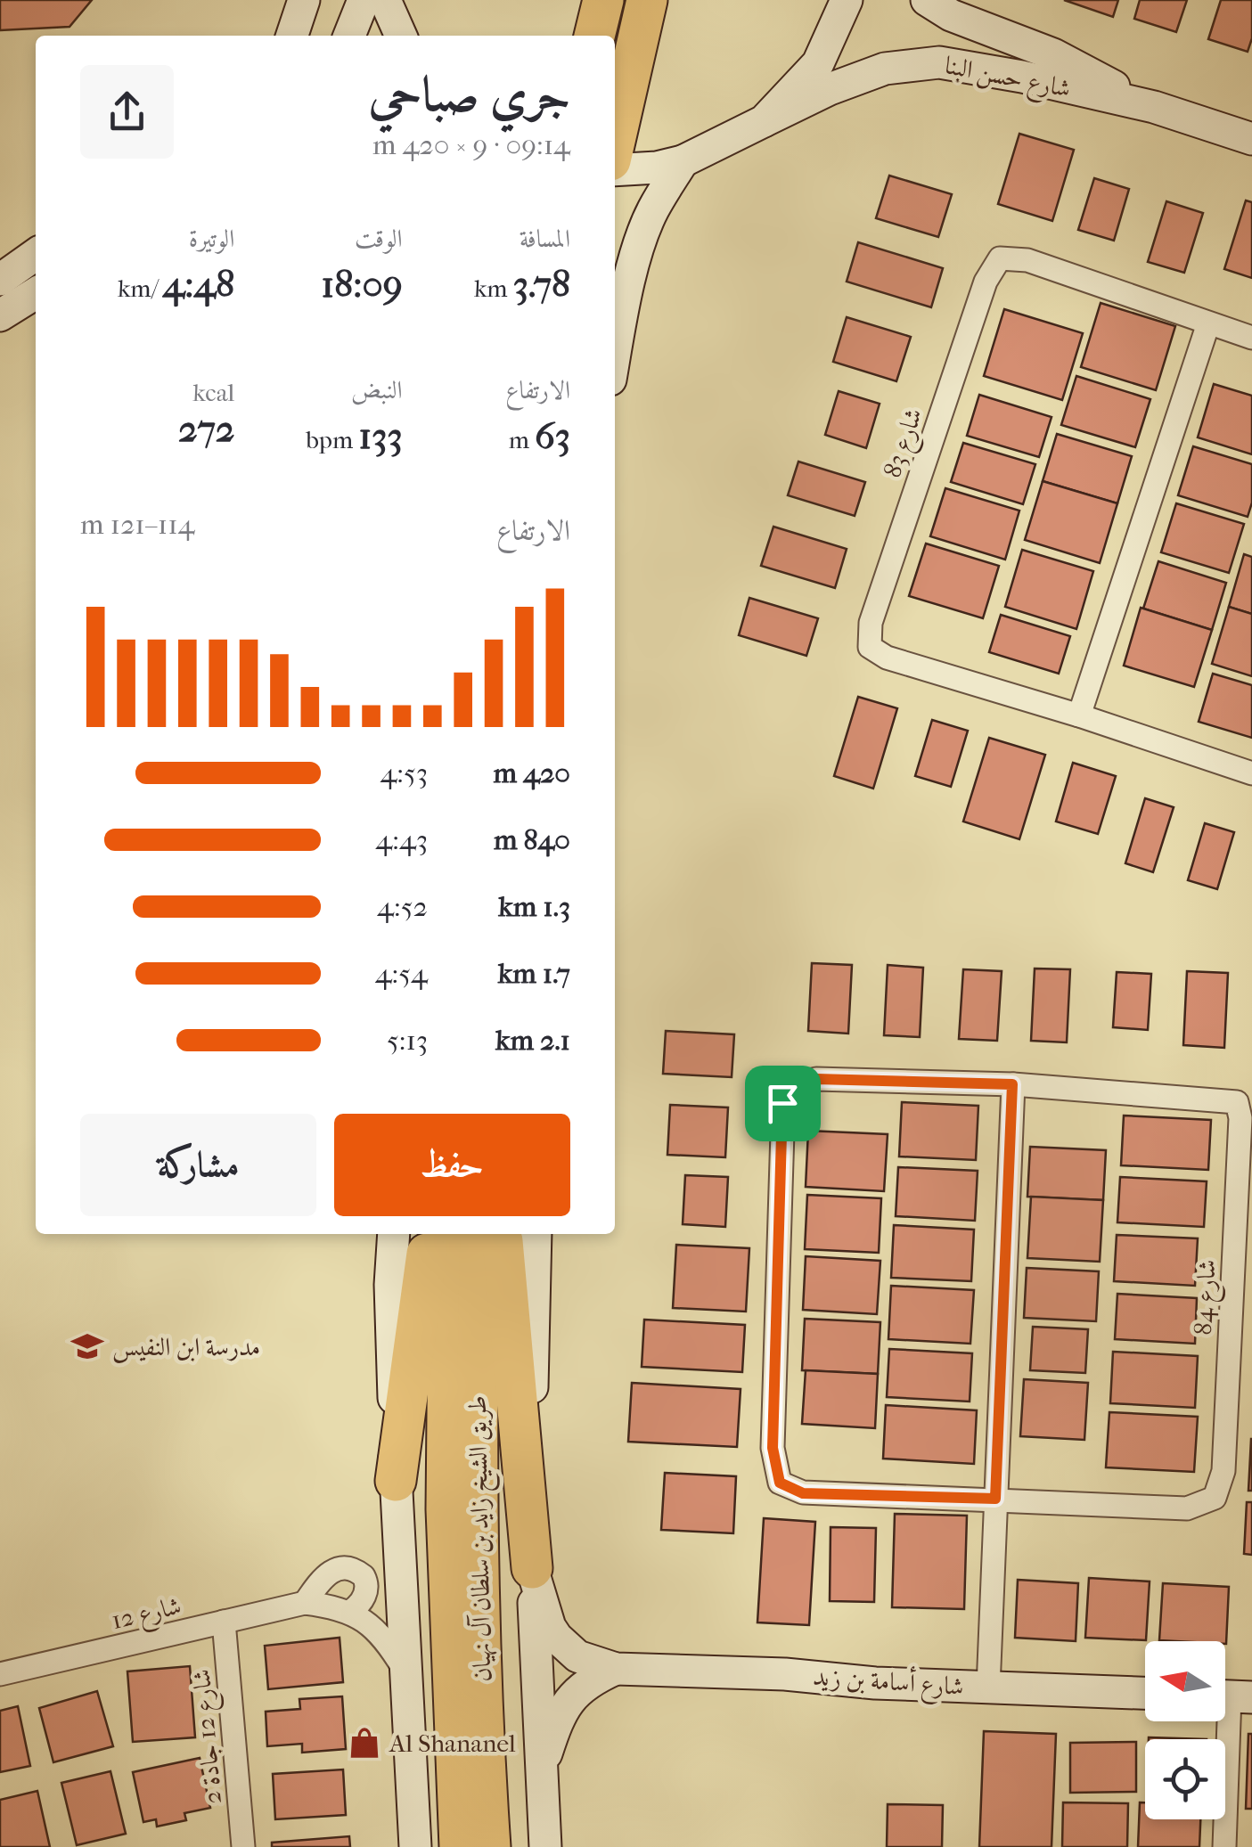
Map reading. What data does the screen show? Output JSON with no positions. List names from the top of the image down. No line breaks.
{"streets":{"highway":["طريق الشيخ زايد بن سلطان آل نهيان"],"main road":["شارع حسن البنا","شارع أسامة بن زيد"],"street":["شارع 83","شارع 84","شارع 12","شارع 12 جادة 2"]},"crossings":[["شارع 12","شارع 12 جادة 2"]],"places":{"school or university":["مدرسة ابن النفيس"],"shop":["Al Shananel"]},"north":"left","page":{"heading":["جري صباحي","09:14 · 9 × 420 m"],"stats":[["المسافة","3.78 km"],["الوقت","18:09"],["الوتيرة","4:48 /km"],["الارتفاع","63 m"],["النبض","133 bpm"],["kcal","272"]],"chart":["الارتفاع","114–121 m"],"list":[{"name":"420 m","note":"4:53"},{"name":"840 m","note":"4:43"},{"name":"1.3 km","note":"4:52"},{"name":"1.7 km","note":"4:54"},{"name":"2.1 km","note":"5:13"}],"buttons":["حفظ","مشاركة"]}}
